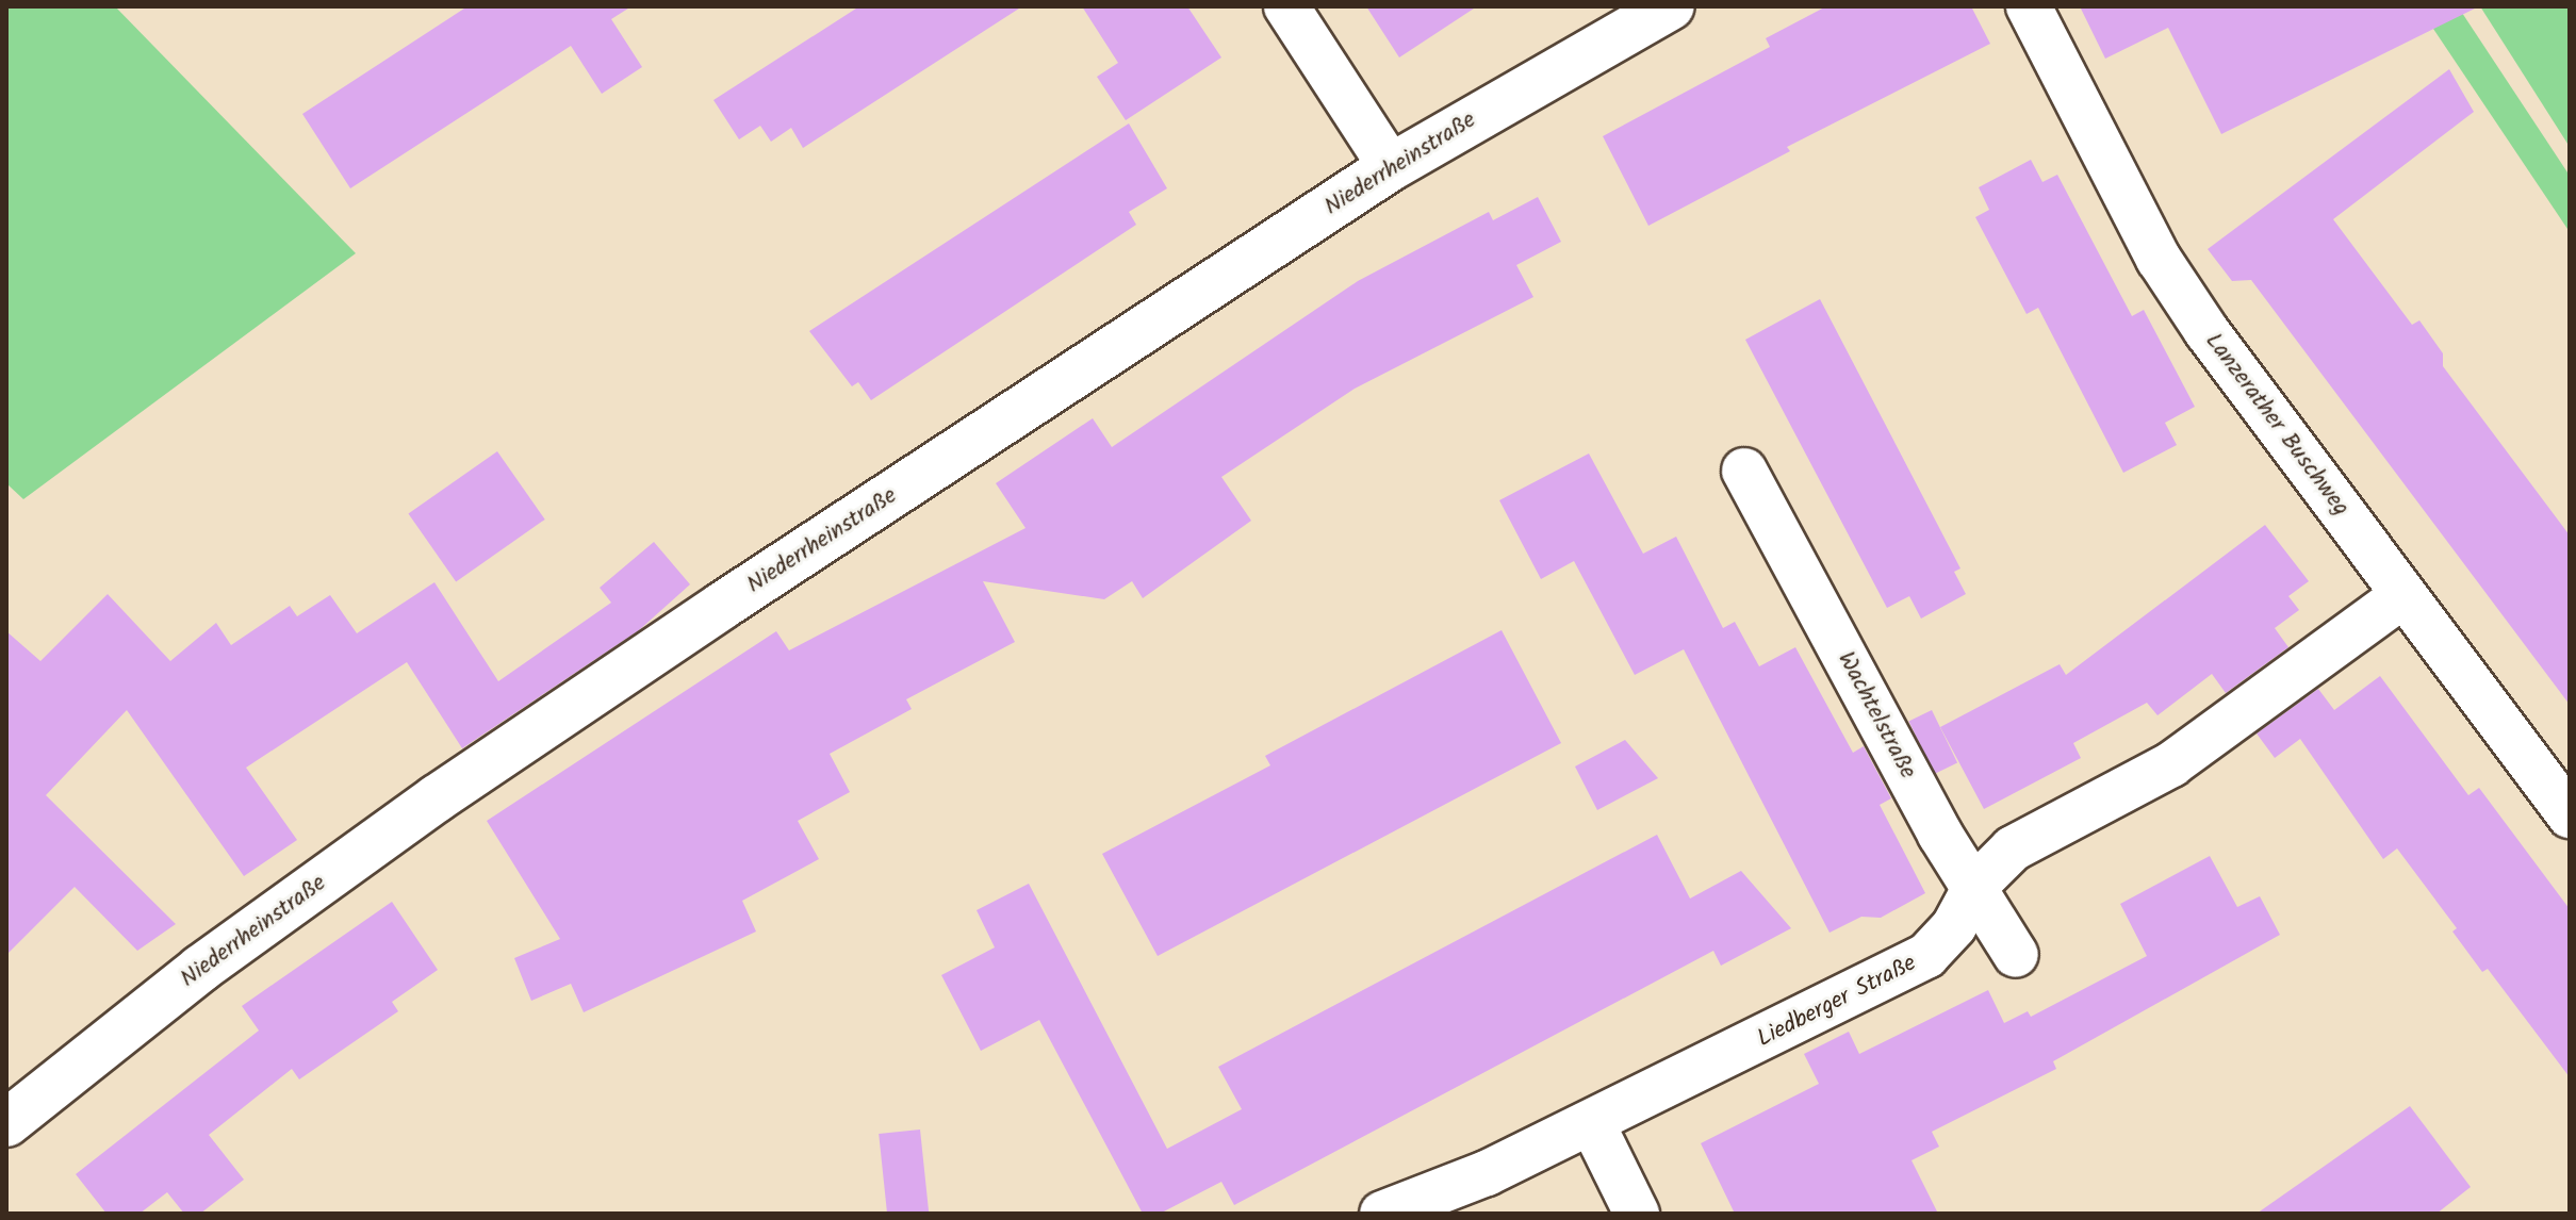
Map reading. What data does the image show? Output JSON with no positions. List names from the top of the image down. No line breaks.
{"streets":{"main road":["Niederrheinstraße"],"street":["Lanzerather Buschweg","Wachtelstraße","Liedberger Straße"]},"crossings":[["Lanzerather Buschweg","Liedberger Straße"],["Wachtelstraße","Liedberger Straße"]]}
